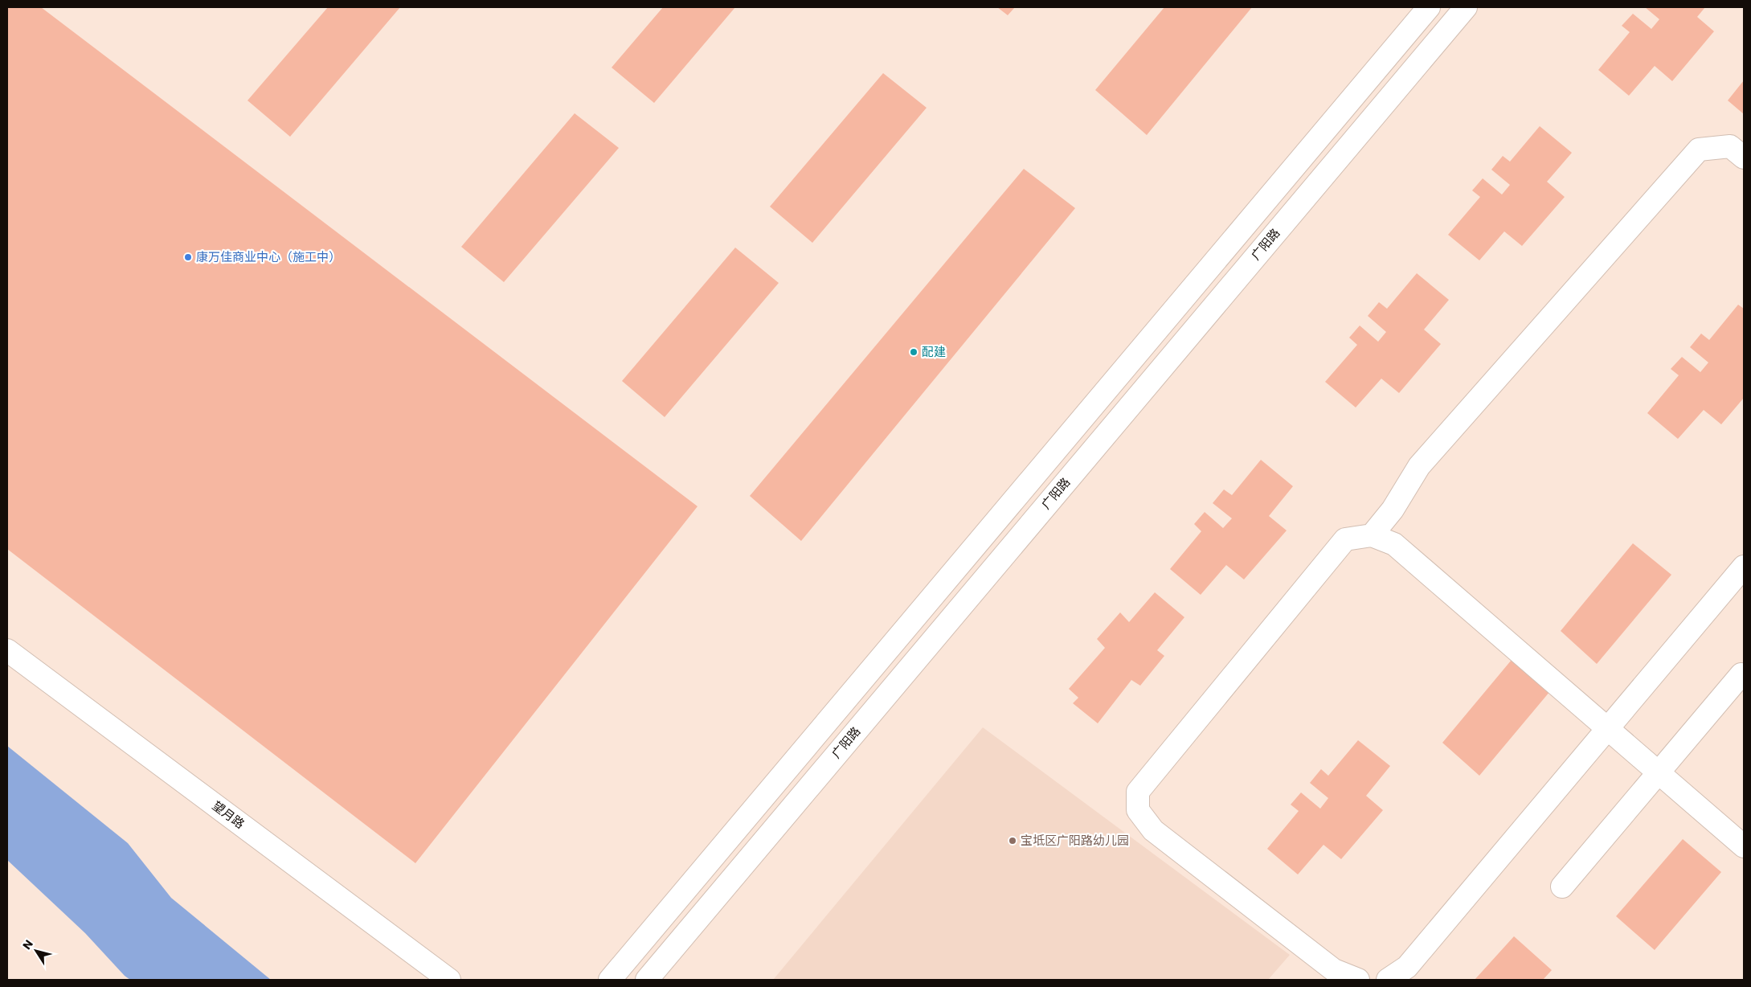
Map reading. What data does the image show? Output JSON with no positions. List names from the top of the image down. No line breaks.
{"streets":{"street":["广阳路","望月路"]},"places":["康万佳商业中心（施工中）","配建","宝坻区广阳路幼儿园"],"north":"top left"}
